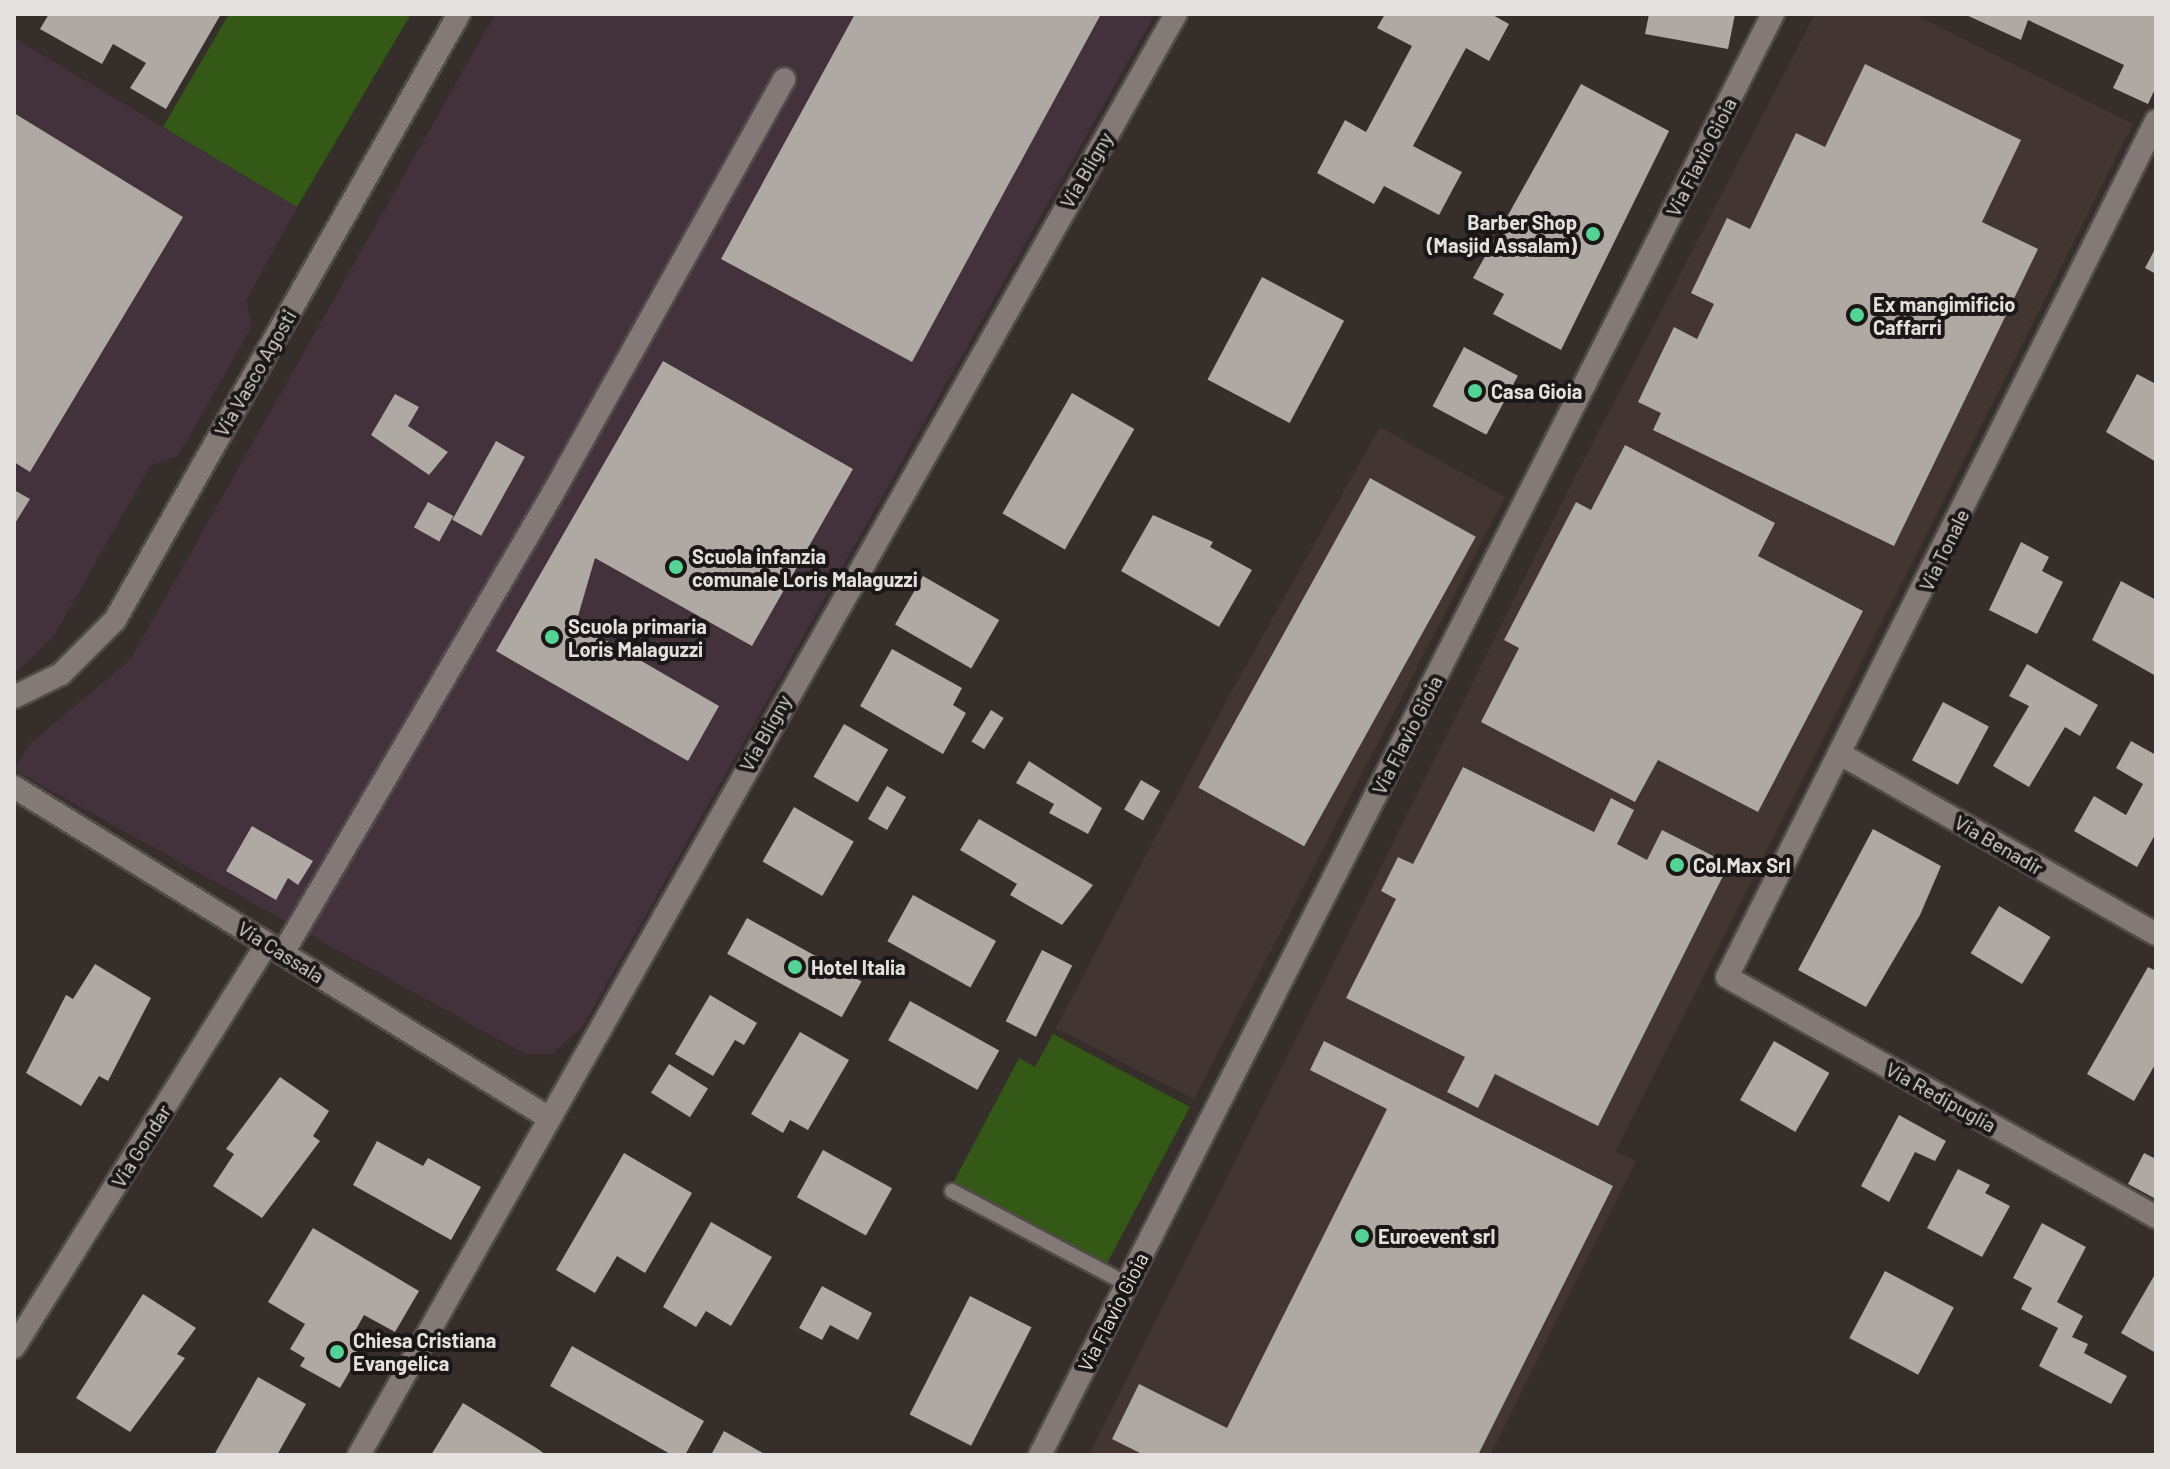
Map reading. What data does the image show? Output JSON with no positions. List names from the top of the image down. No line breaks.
{"streets":{"street":["Via Flavio Gioia","Via Bligny","Via Vasco Agosti","Via Tonale","Via Benadir","Via Cassala","Via Redipuglia","Via Gondar"]},"crossings":[["Via Bligny","Via Cassala"],["Via Tonale","Via Benadir"],["Via Tonale","Via Redipuglia"],["Via Cassala","Via Gondar"]],"places":["Barber Shop (Masjid Assalam)","Ex mangimificio Caffarri","Casa Gioia","Scuola infanzia comunale Loris Malaguzzi","Scuola primaria Loris Malaguzzi","Col.Max Srl","Hotel Italia","Euroevent srl","Chiesa Cristiana Evangelica"]}
